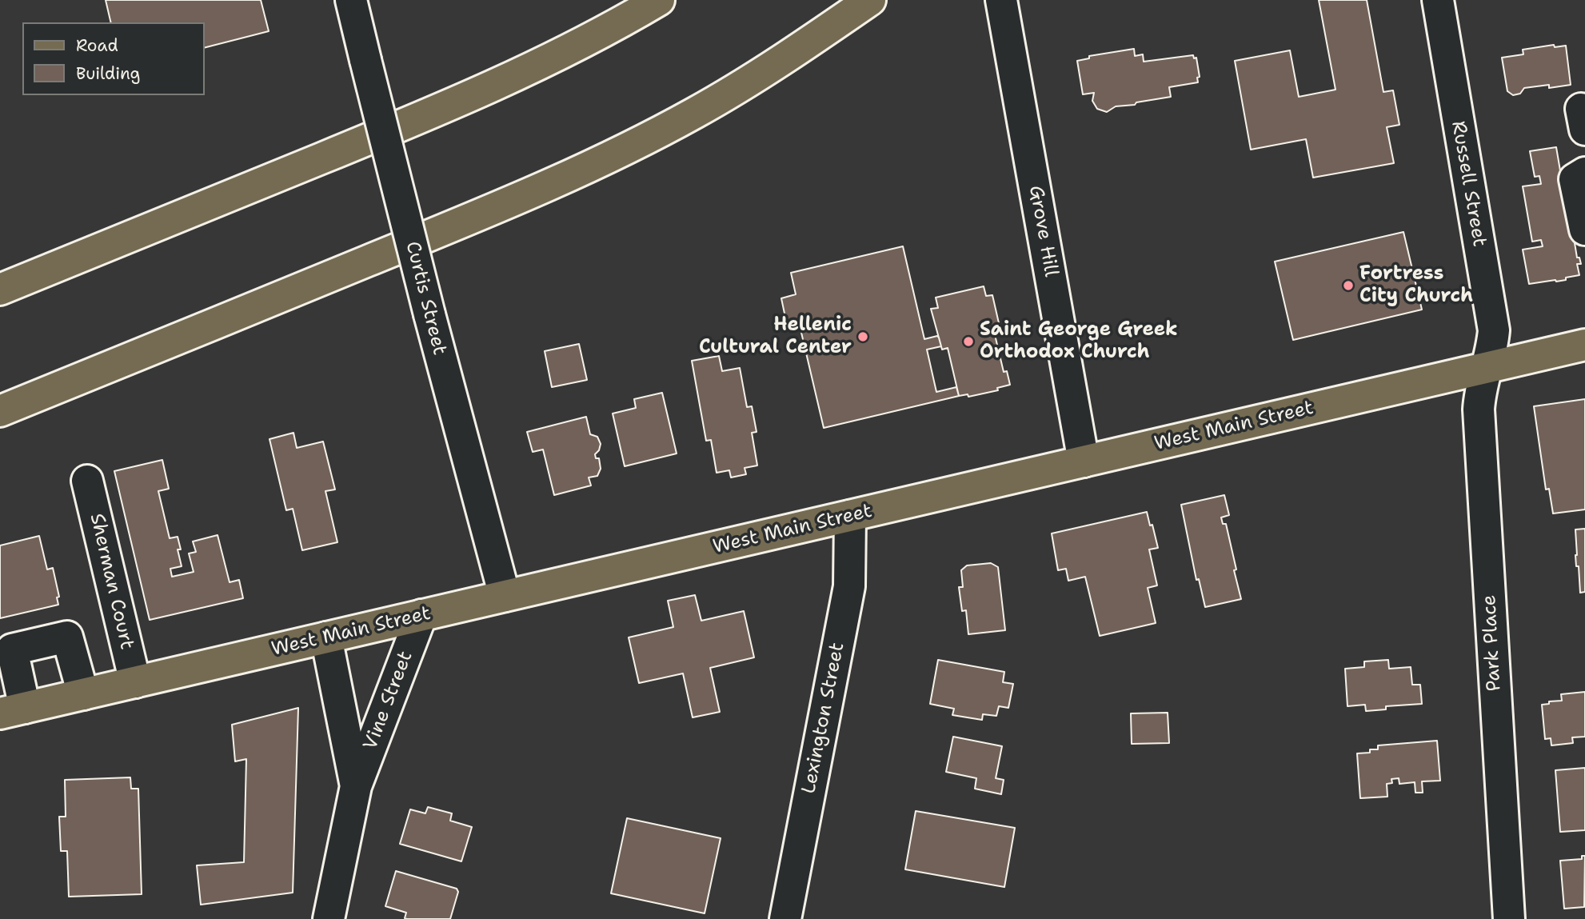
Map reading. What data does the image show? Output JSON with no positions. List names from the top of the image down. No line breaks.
{"streets":{"main road":["West Main Street"],"street":["Russell Street","Grove Hill","Curtis Street","Sherman Court","Park Place","Vine Street","Lexington Street"]},"crossings":[["Russell Street","West Main Street"],["Russell Street","Park Place"],["Grove Hill","West Main Street"],["Curtis Street","West Main Street"],["West Main Street","Sherman Court"],["West Main Street","Park Place"],["West Main Street","Vine Street"],["West Main Street","Lexington Street"]],"places":["Fortress City Church","Hellenic Cultural Center","Saint George Greek Orthodox Church"],"legend":["Road","Building"]}
